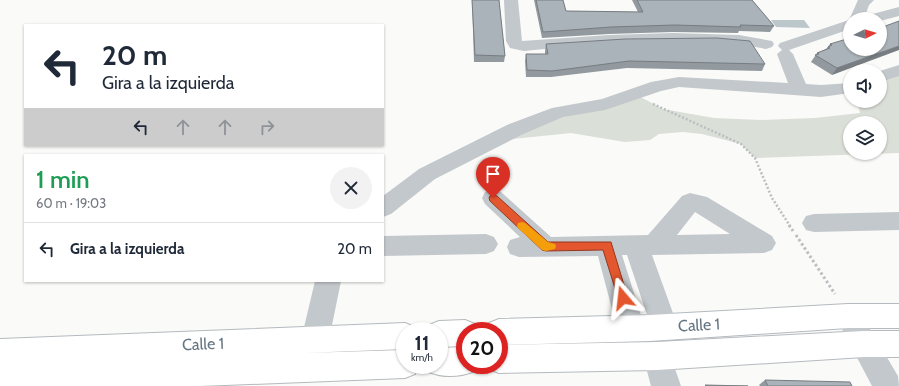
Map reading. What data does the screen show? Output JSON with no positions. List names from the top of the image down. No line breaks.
{"streets":{"main road":["Calle 1"]},"north":"right","page":{"turn":["20 m","Gira a la izquierda"],"heading":["1 min","60 m · 19:03"],"list":[{"name":"Gira a la izquierda","value":"20 m"}],"speed":"11 km/h","limit":"20"}}
